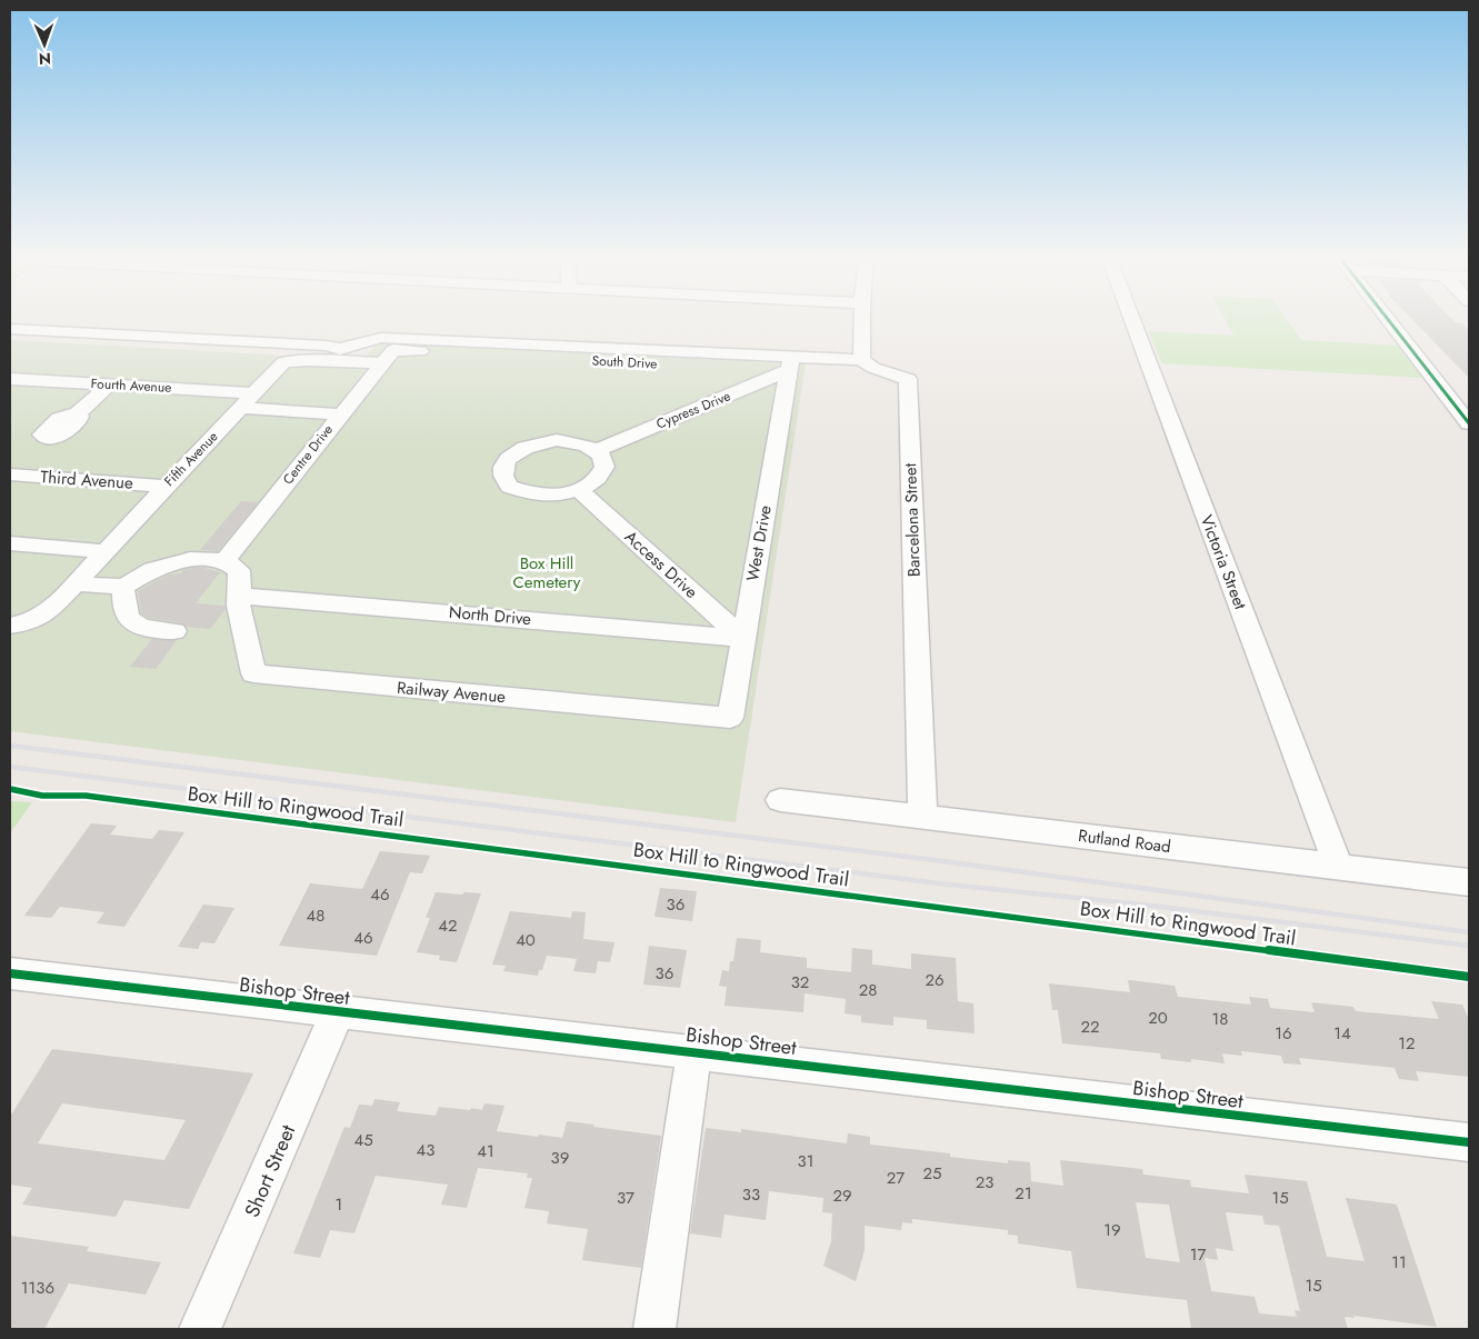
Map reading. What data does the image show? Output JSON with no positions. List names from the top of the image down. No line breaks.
{"streets":{"street":["South Drive","Fourth Avenue","Cypress Drive","Centre Drive","Fifth Avenue","Third Avenue","Barcelona Street","West Drive","Victoria Street","Access Drive","North Drive","Railway Avenue","Rutland Road","Bishop Street","Short Street"],"cycle path":["Box Hill to Ringwood Trail"]},"crossings":[["South Drive","Cypress Drive"],["South Drive","Centre Drive"],["South Drive","Fifth Avenue"],["South Drive","West Drive"],["Fourth Avenue","Centre Drive"],["Fourth Avenue","Fifth Avenue"],["Cypress Drive","West Drive"],["Centre Drive","Fifth Avenue"],["Fifth Avenue","Third Avenue"],["Barcelona Street","Rutland Road"],["West Drive","Access Drive"],["West Drive","North Drive"],["West Drive","Railway Avenue"],["Victoria Street","Rutland Road"],["Access Drive","North Drive"],["North Drive","Railway Avenue"],["Bishop Street","Short Street"]],"parks":["Box Hill Cemetery"],"house_numbers":["46","36","48","42","46","40","36","26","32","28","20","18","22","16","14","12","45","43","41","39","31","25","27","23","21","33","29","37","15","1","19","17","11","15","1136"],"north":"bottom"}
